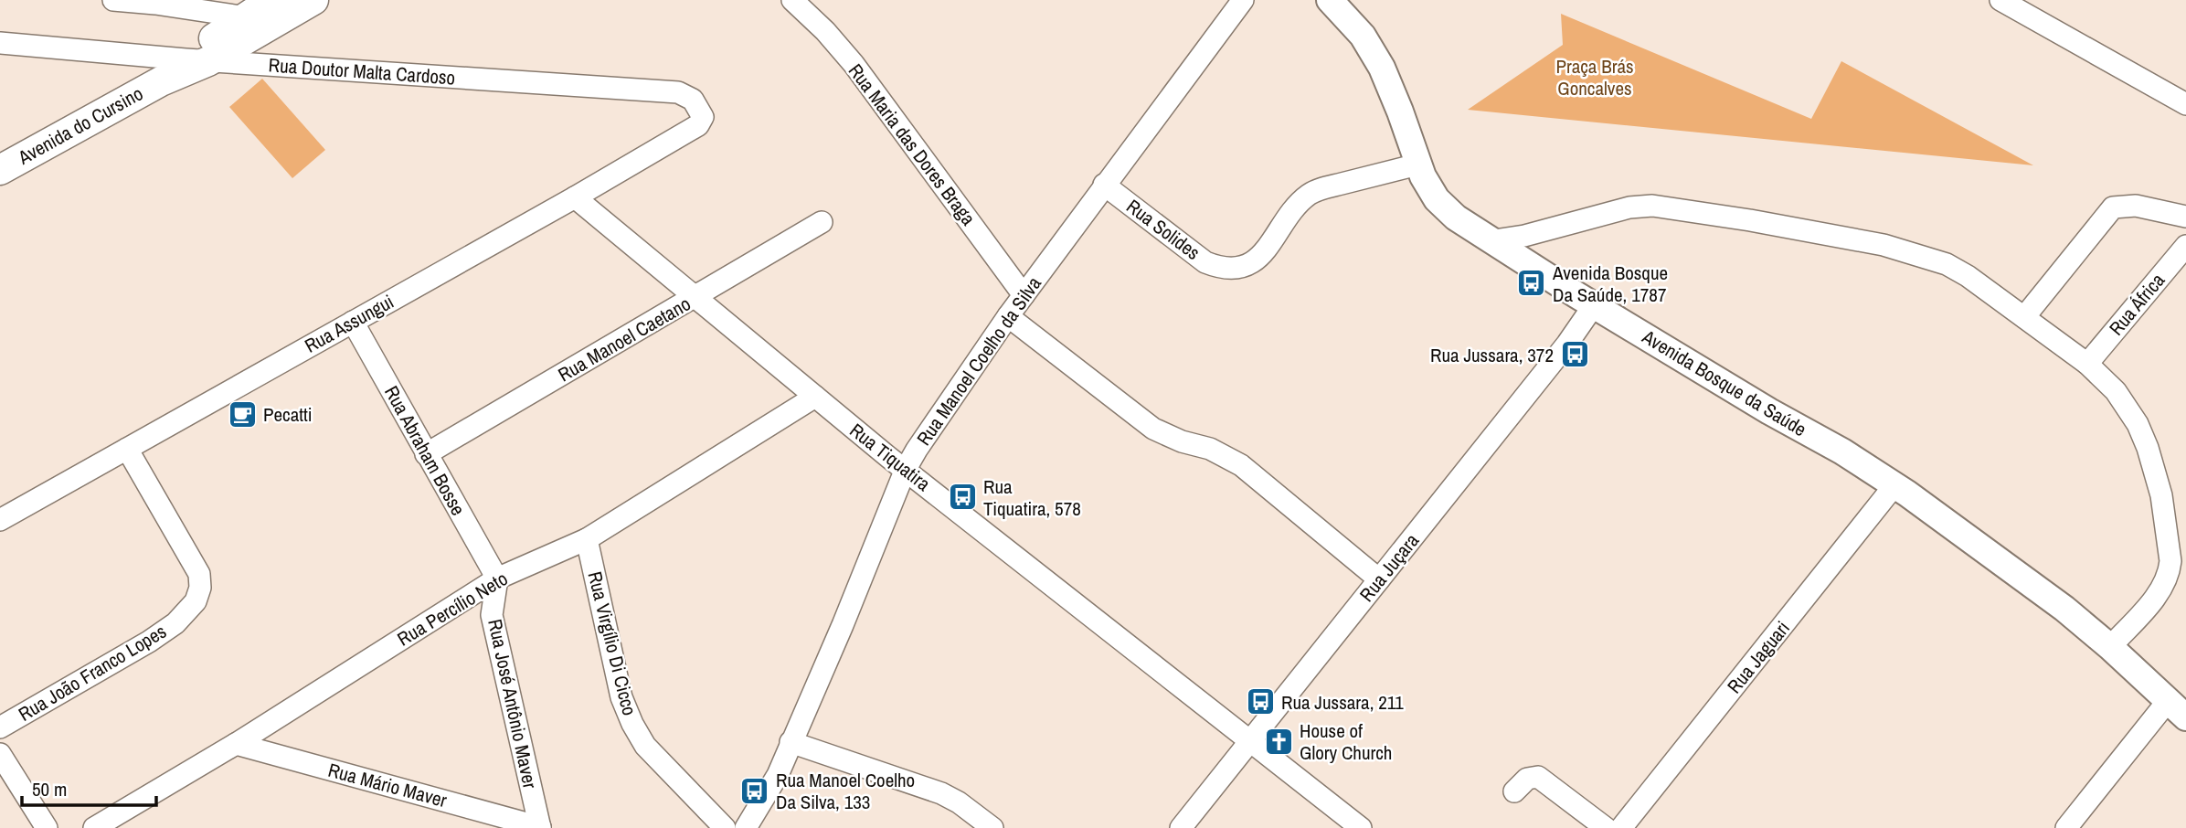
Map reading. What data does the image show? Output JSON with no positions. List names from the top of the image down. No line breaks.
{"streets":{"main road":["Avenida do Cursino"],"street":["Rua Doutor Malta Cardoso","Rua Maria das Dores Braga","Rua Solides","Rua África","Rua Assungui","Rua Manoel Caetano","Rua Manoel Coelho da Silva","Avenida Bosque da Saúde","Rua Abraham Bosse","Rua Tiquatira","Rua Juçara","Rua Percílio Neto","Rua Virgílio Di Cicco","Rua Jaguari","Rua João Franco Lopes","Rua José Antônio Maver","Rua Mário Maver"]},"crossings":[["Rua Doutor Malta Cardoso","Avenida do Cursino"],["Rua Doutor Malta Cardoso","Rua Assungui"],["Rua Maria das Dores Braga","Rua Manoel Coelho da Silva"],["Rua Solides","Rua Manoel Coelho da Silva"],["Rua Solides","Avenida Bosque da Saúde"],["Rua Assungui","Rua Abraham Bosse"],["Rua Assungui","Rua Tiquatira"],["Rua Assungui","Rua João Franco Lopes"],["Rua Manoel Caetano","Rua Abraham Bosse"],["Rua Manoel Caetano","Rua Tiquatira"],["Rua Manoel Coelho da Silva","Rua Tiquatira"],["Avenida Bosque da Saúde","Rua Juçara"],["Avenida Bosque da Saúde","Rua Jaguari"],["Rua Abraham Bosse","Rua Percílio Neto"],["Rua Abraham Bosse","Rua José Antônio Maver"],["Rua Tiquatira","Rua Juçara"],["Rua Tiquatira","Rua Percílio Neto"],["Rua Percílio Neto","Rua Virgílio Di Cicco"],["Rua Percílio Neto","Rua José Antônio Maver"],["Rua Percílio Neto","Rua Mário Maver"],["Rua José Antônio Maver","Rua Mário Maver"]],"parks":["Praça Brás Goncalves"],"places":{"bus stop":["Avenida Bosque Da Saúde, 1787","Rua Jussara, 372","Rua Tiquatira, 578","Rua Jussara, 211","Rua Manoel Coelho Da Silva, 133"],"cafe":["Pecatti"],"church":["House of Glory Church"]},"scale_bar":"50 m"}
